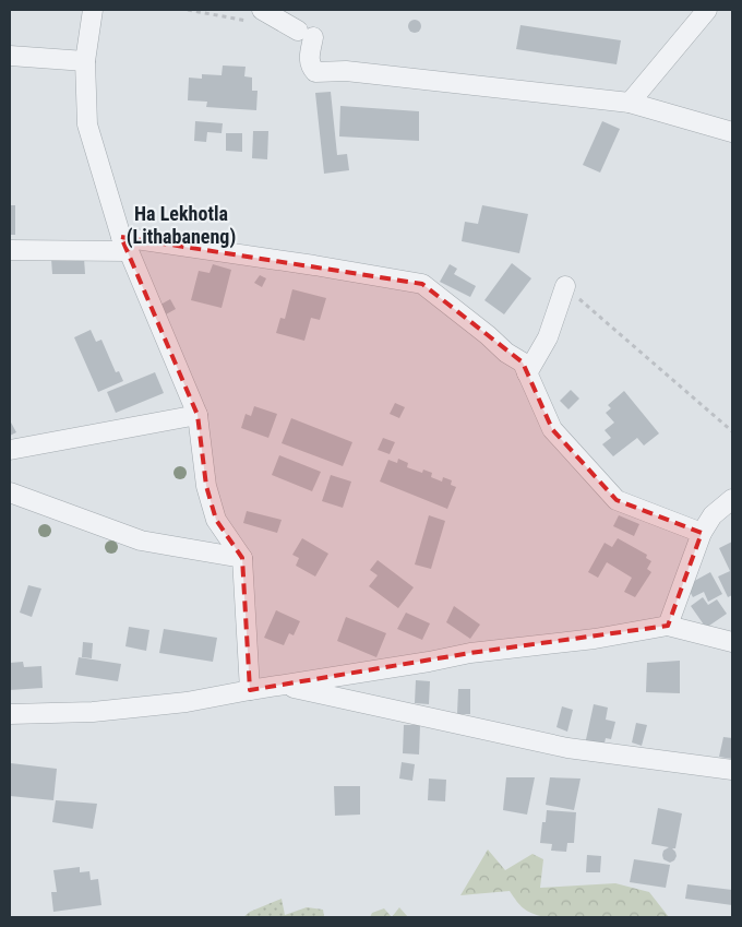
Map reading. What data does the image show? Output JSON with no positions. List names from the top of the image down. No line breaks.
{"districts":["Ha Lekhotla (Lithabaneng)"]}
